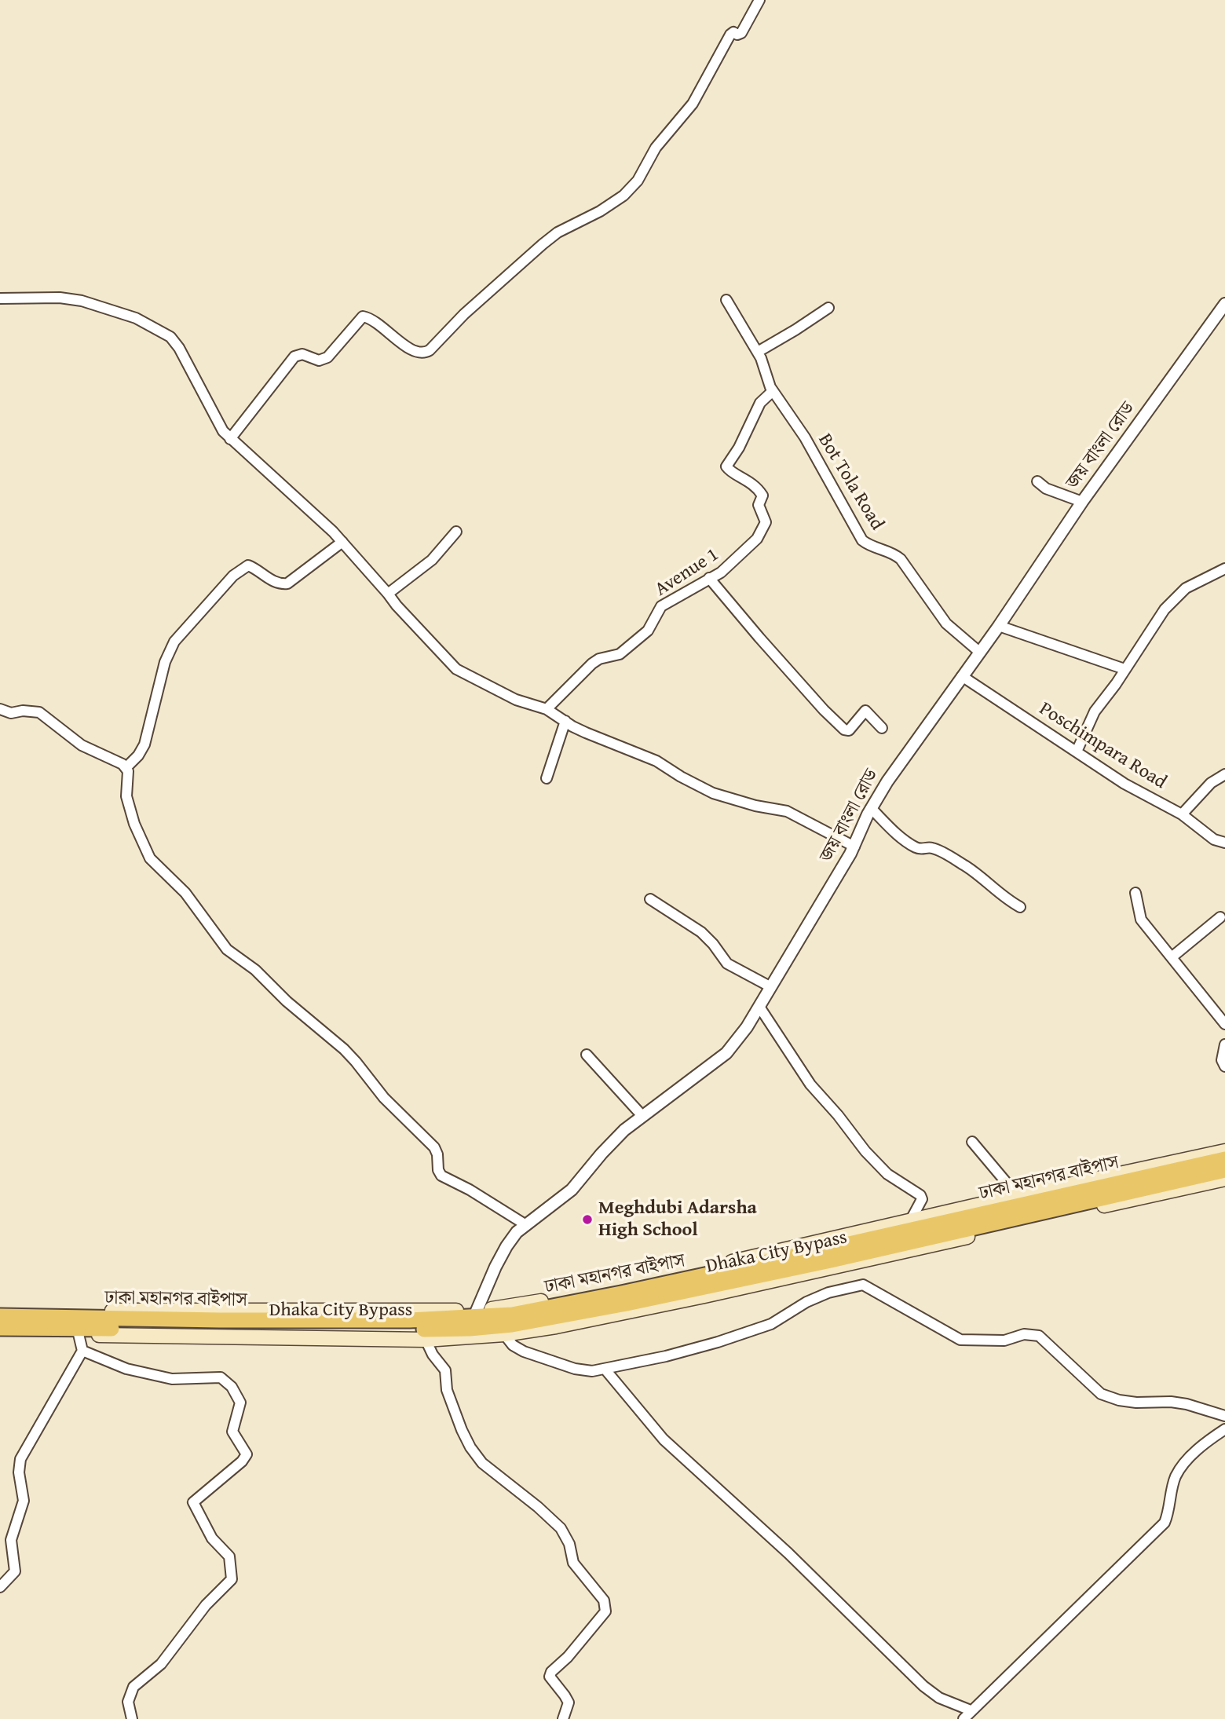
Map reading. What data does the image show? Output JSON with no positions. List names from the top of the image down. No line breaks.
{"streets":{"highway":["ঢাকা মহানগর বাইপাস","Dhaka City Bypass"],"street":["জয় বাংলা রোড","Bot Tola Road","Avenue 1","Poschimpara Road"]},"crossings":[["জয় বাংলা রোড","Bot Tola Road"],["জয় বাংলা রোড","Poschimpara Road"],["Bot Tola Road","Avenue 1"]],"places":["Meghdubi Adarsha High School"]}
